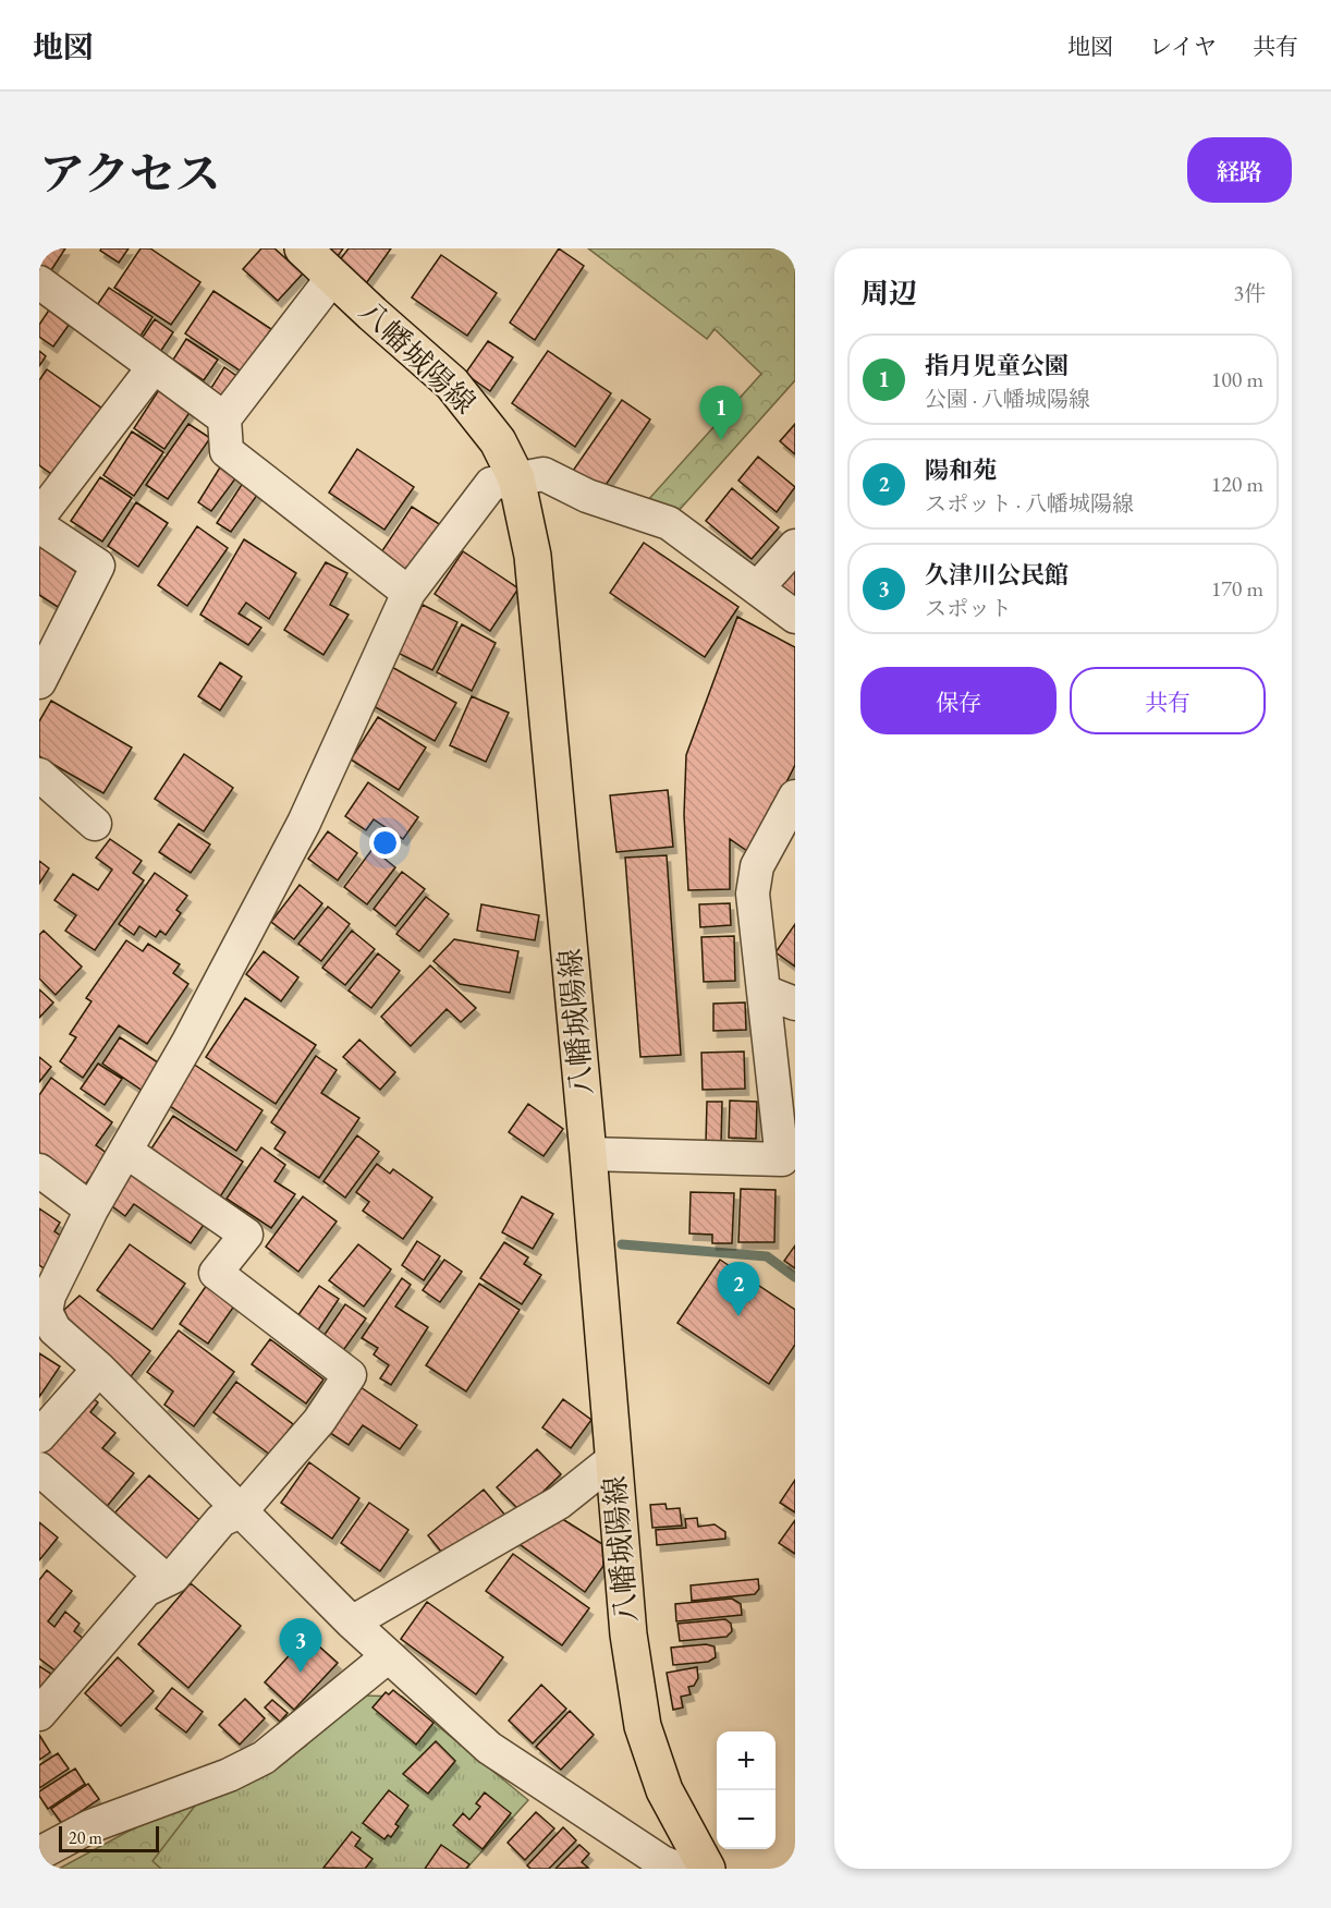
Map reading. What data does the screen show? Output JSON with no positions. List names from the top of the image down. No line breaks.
{"streets":{"main road":["八幡城陽線"]},"scale_bar":"20 m","page":{"header":"地図","nav":["地図","レイヤ","共有"],"title":"アクセス","buttons":["経路",["保存","共有"]],"heading":["周辺","3件"],"list":[{"mark":"1","name":"指月児童公園","note":"公園 · 八幡城陽線","value":"100 m"},{"mark":"2","name":"陽和苑","note":"スポット · 八幡城陽線","value":"120 m"},{"mark":"3","name":"久津川公民館","note":"スポット","value":"170 m"}],"pins":["1","2","3"],"map_buttons":["+","−"],"scale":"20 m"}}
